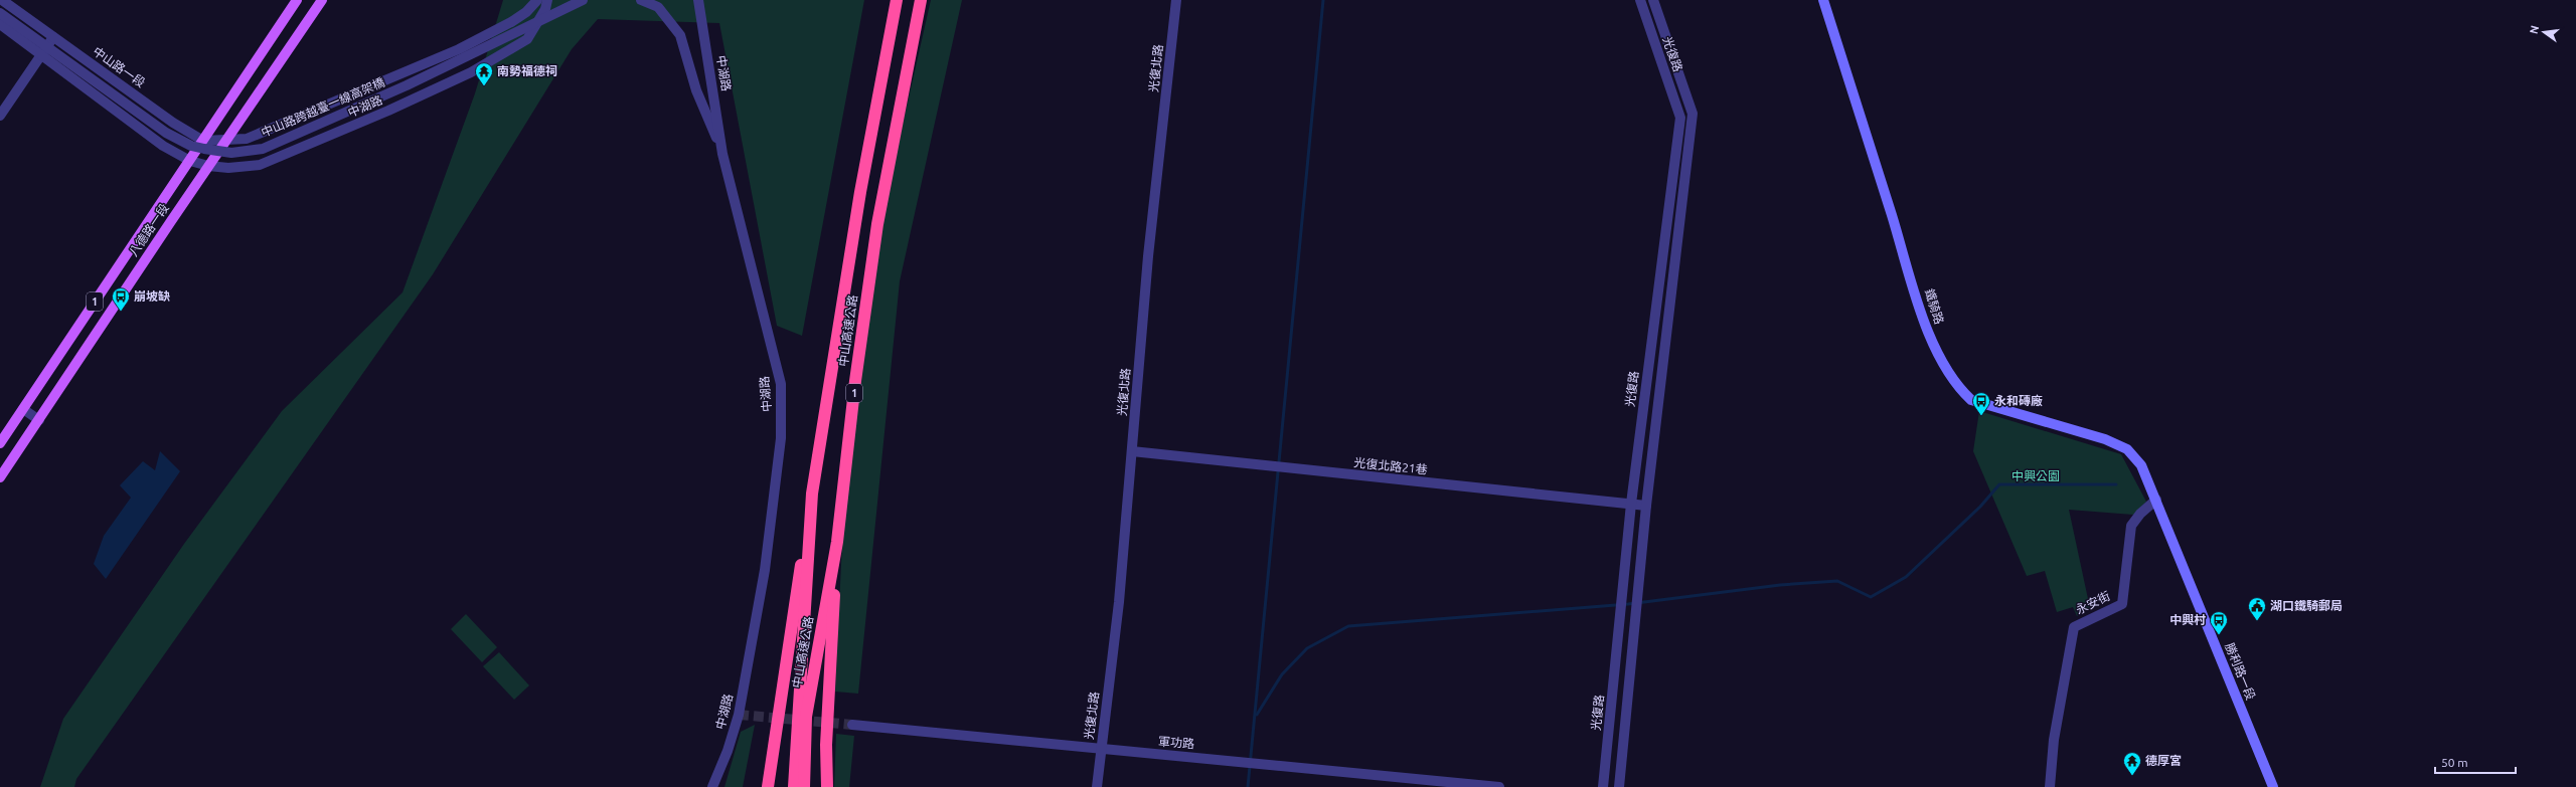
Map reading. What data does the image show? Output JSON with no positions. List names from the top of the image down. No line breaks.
{"streets":{"highway":["1","中山高速公路"],"main road":["八德路一段","鐵騎路","勝利路一段"],"street":["光復路","中山路一段","光復北路","中湖路","中山路跨越臺一線高架橋","光復北路21巷","永安街","軍功路"]},"crossings":[["光復路","光復北路21巷"],["中山路一段","八德路一段"],["光復北路","光復北路21巷"],["光復北路","軍功路"],["中湖路","八德路一段"],["鐵騎路","永安街"],["鐵騎路","勝利路一段"],["永安街","勝利路一段"]],"parks":["中興公園"],"places":{"temple":["南勢福德祠","德厚宮"],"bus stop":["崩坡缺","永和磚廠","中興村"],"public building":["湖口鐵騎郵局"]},"scale_bar":"50 m","north":"left"}
